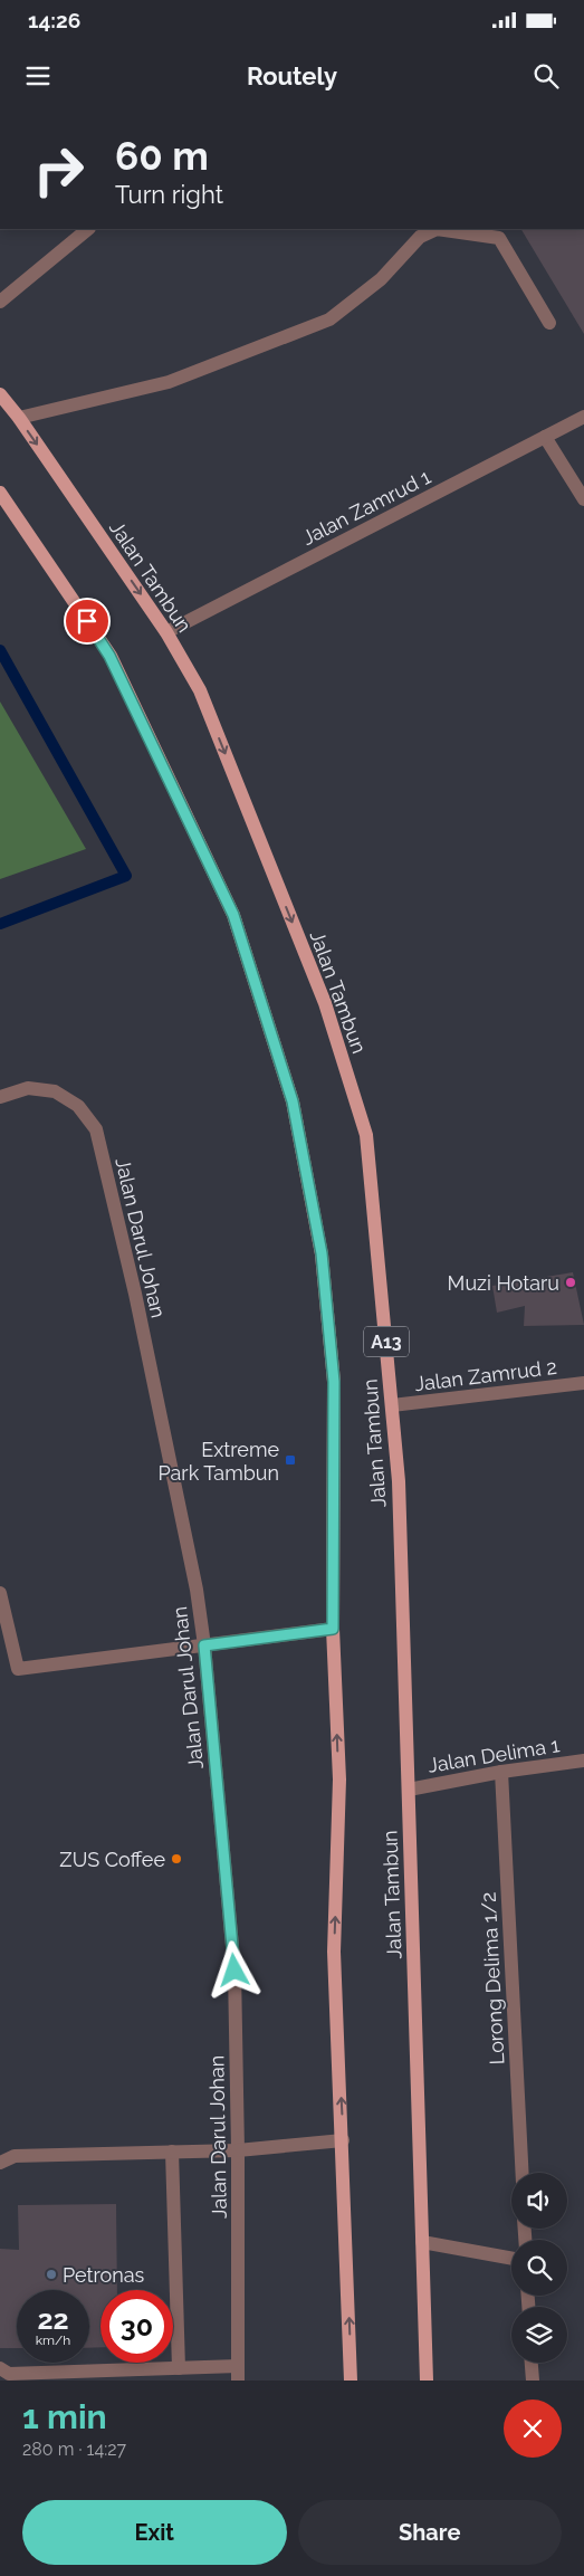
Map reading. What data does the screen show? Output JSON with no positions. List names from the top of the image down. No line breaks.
{"streets":{"main road":["Jalan Tambun","A13"],"street":["Jalan Zamrud 1","Jalan Darul Johan","Jalan Zamrud 2","Jalan Delima 1","Lorong Delima 1/2"]},"crossings":[["Jalan Zamrud 1","Jalan Tambun"],["Jalan Tambun","Jalan Zamrud 2"],["Jalan Tambun","Jalan Delima 1"],["Jalan Delima 1","Lorong Delima 1/2"]],"places":{"other":["Muzi Hotaru","ZUS Coffee","Petronas"],"transit":["Extreme Park Tambun"]},"page":{"status":"14:26","header":"Routely","turn":["60 m","Turn right"],"speed":"22 km/h","limit":"30","heading":["1 min","280 m · 14:27"],"buttons":["Exit","Share"]}}
